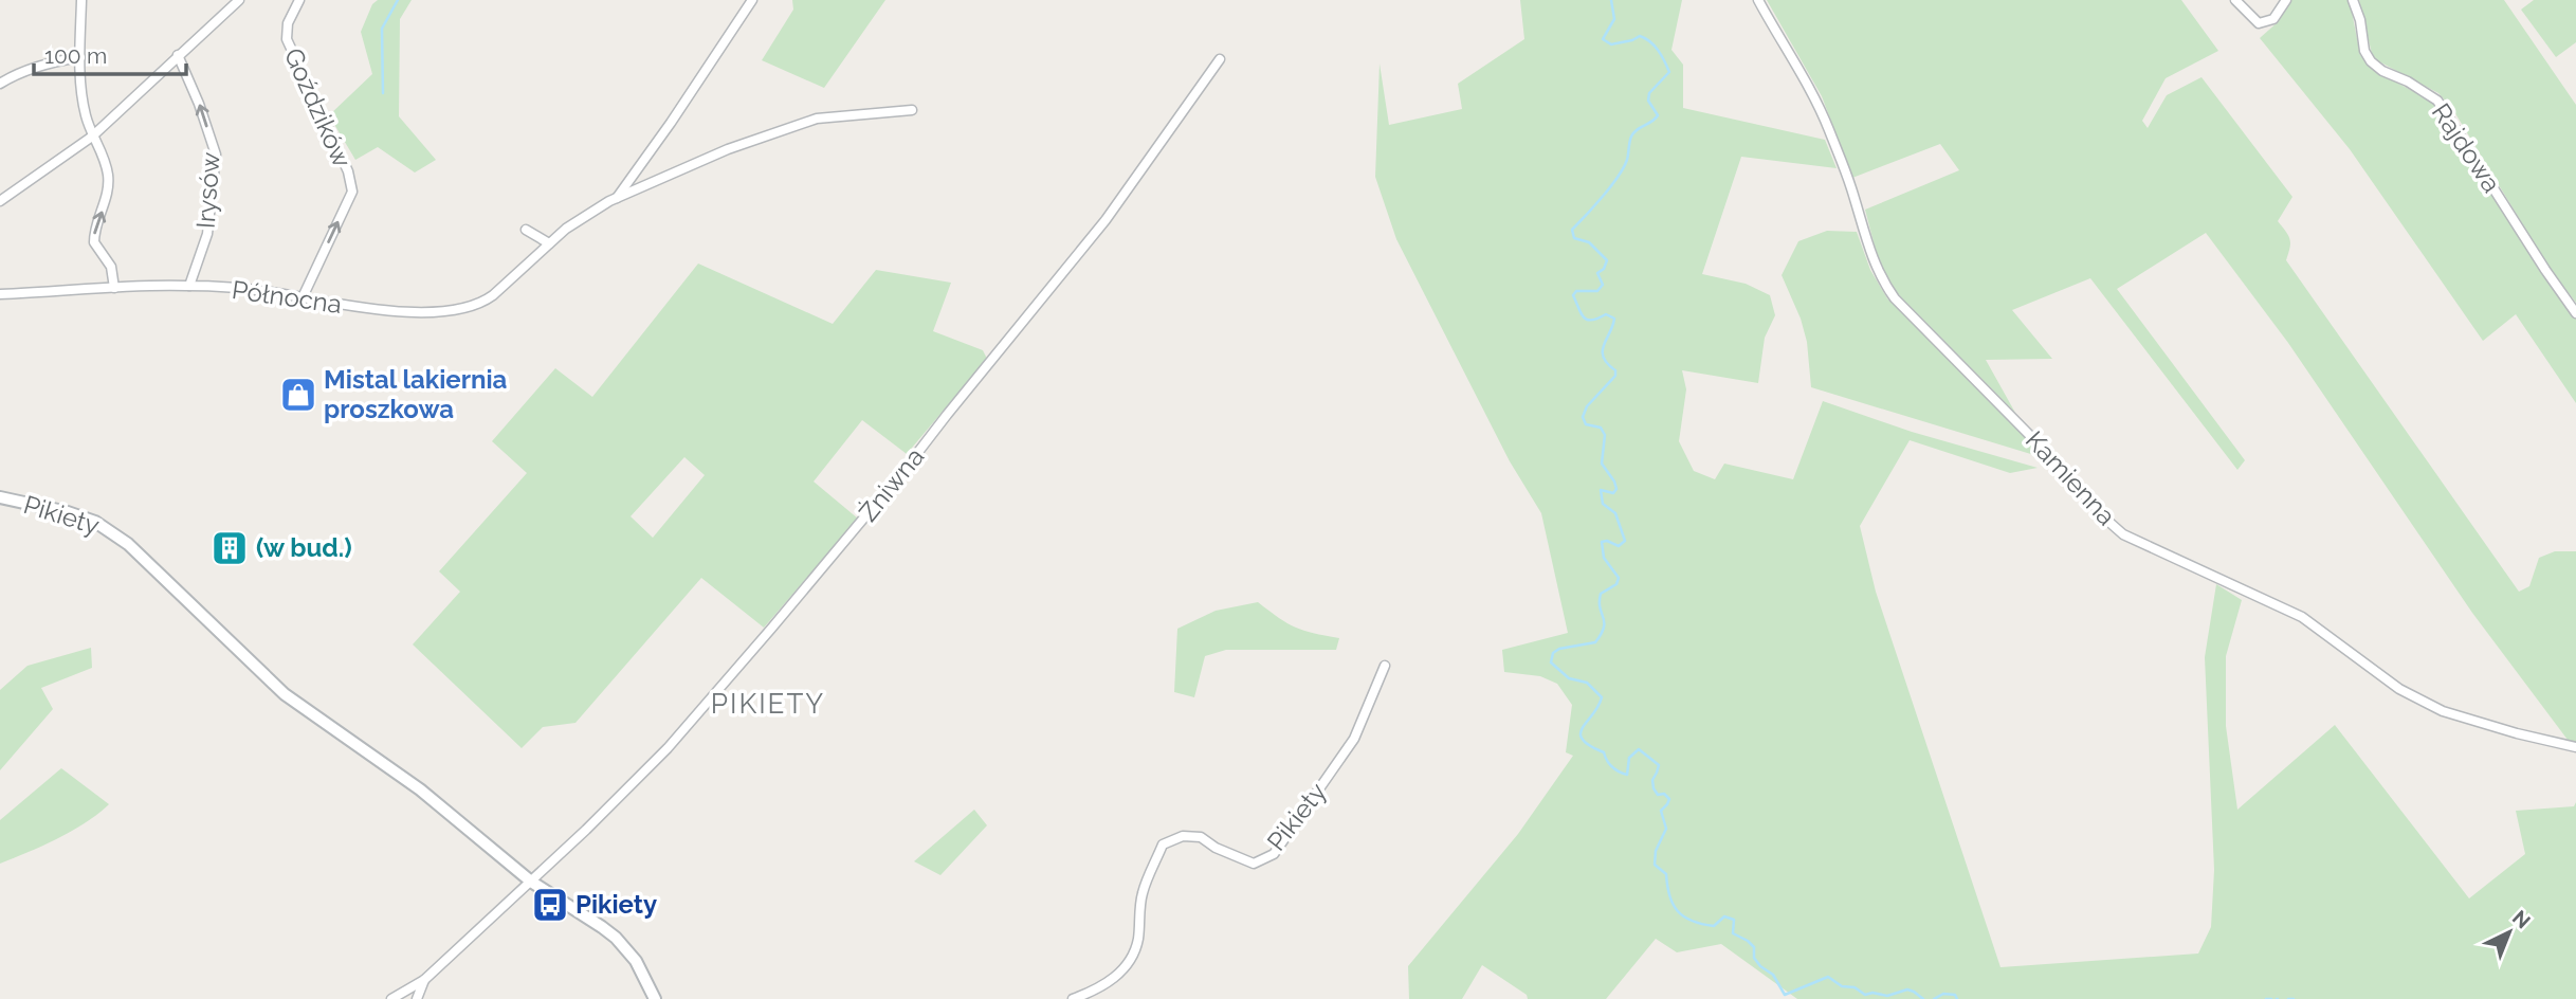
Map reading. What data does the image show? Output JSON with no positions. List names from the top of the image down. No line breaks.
{"streets":{"street":["Goździków","Rajdowa","Irysów","Północna","Kamienna","Żniwna","Pikiety"]},"crossings":[["Goździków","Północna"],["Irysów","Północna"],["Żniwna","Pikiety"]],"one_way":["Goździków","Irysów"],"districts":["PIKIETY"],"places":{"shop":["Mistal lakiernia proszkowa"],"building":["(w bud.)"],"bus stop":["Pikiety"]},"scale_bar":"100 m","north":"top right"}
